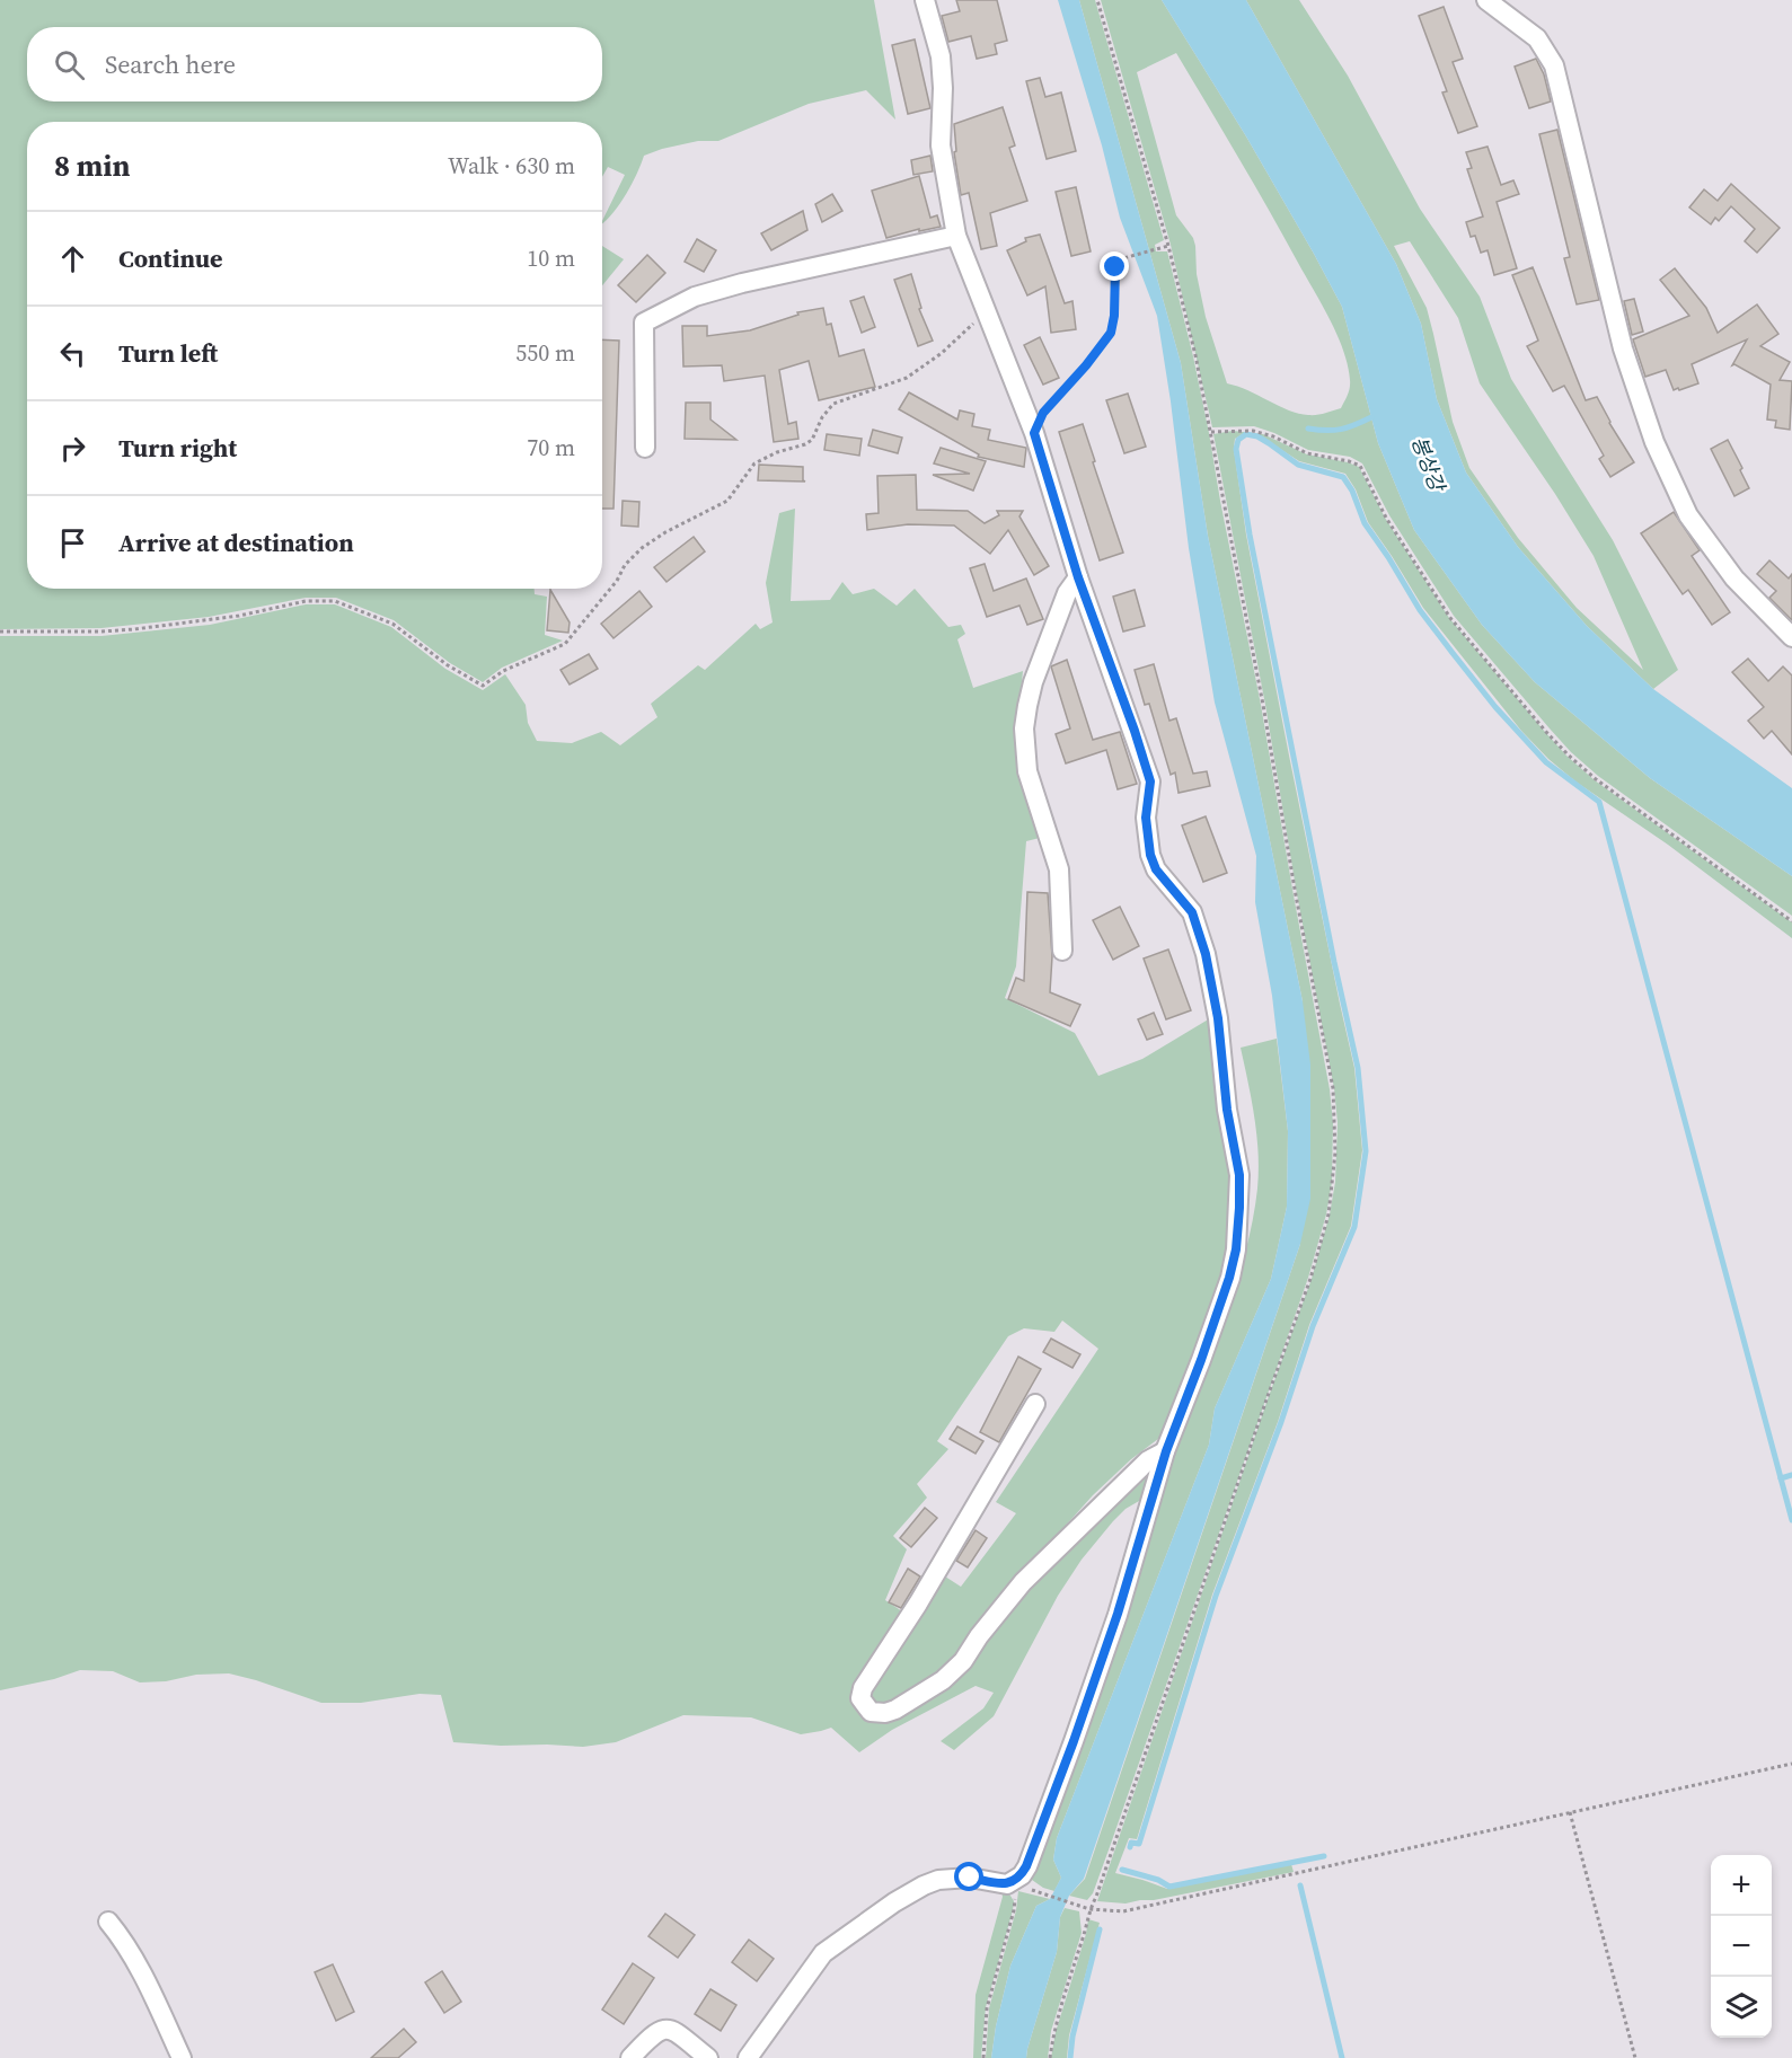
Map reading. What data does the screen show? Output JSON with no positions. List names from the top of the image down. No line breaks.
{"water":["봉상강"],"page":{"search":"Search here","heading":["8 min","Walk · 630 m"],"list":[["Continue","10 m"],["Turn left","550 m"],["Turn right","70 m"],"Arrive at destination"],"map_buttons":["+","−"]}}
